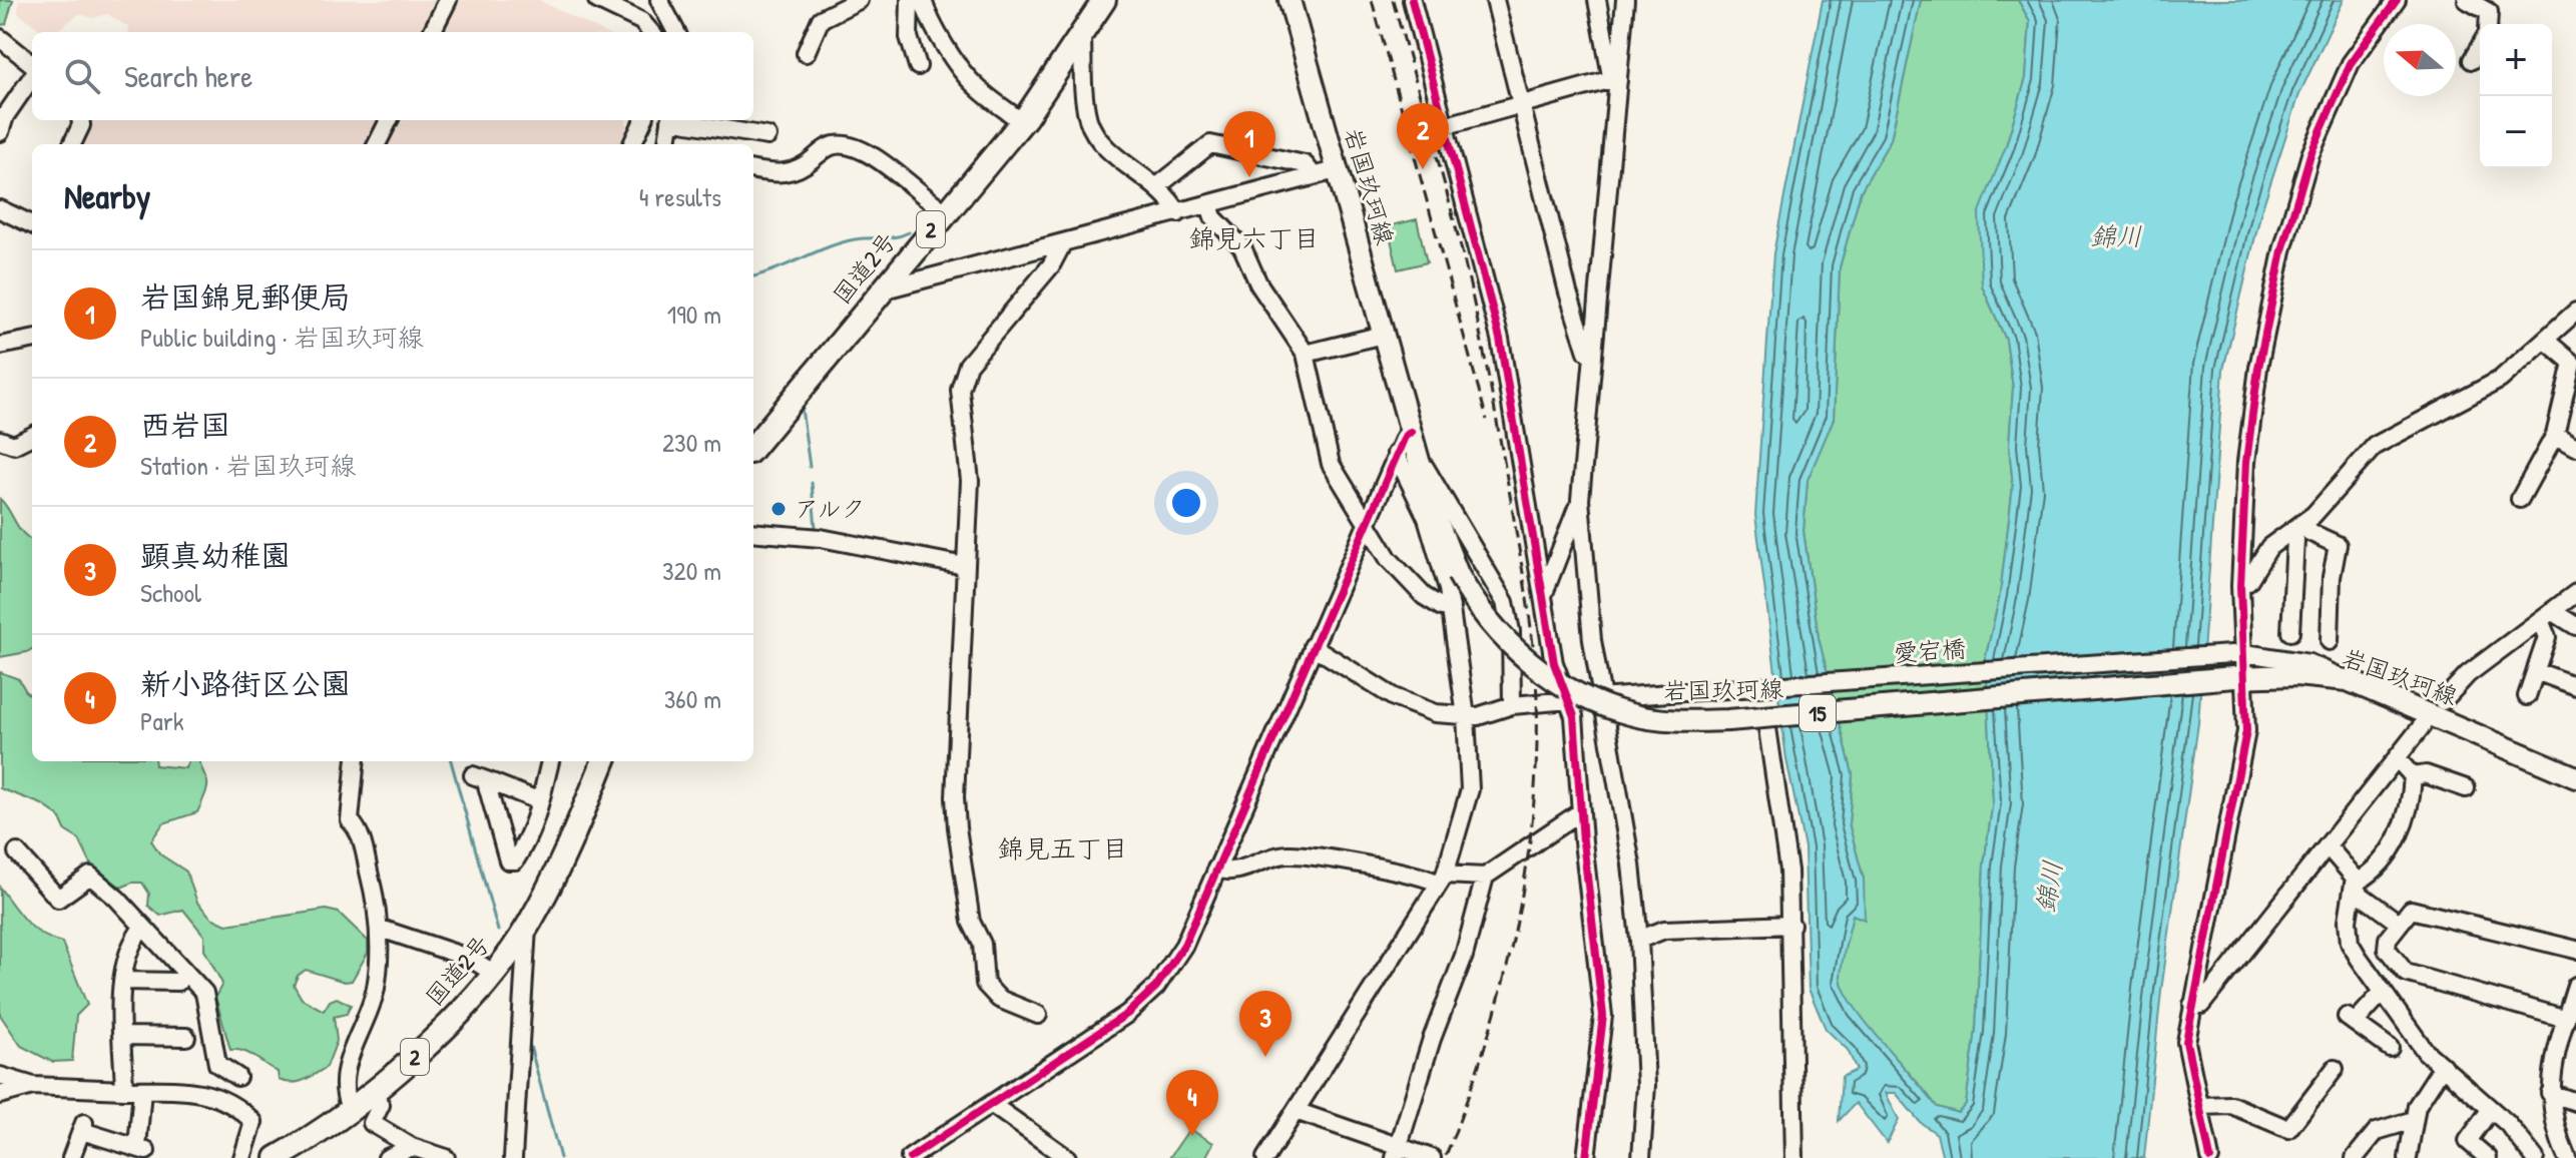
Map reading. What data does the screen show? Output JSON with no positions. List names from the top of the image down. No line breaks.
{"streets":{"highway":["2","国道2号"],"main road":["岩国玖珂線","15"],"street":["愛宕橋"]},"crossings":[["岩国玖珂線","愛宕橋"]],"districts":["錦見六丁目","錦見五丁目"],"water":["錦川"],"places":["アルク"],"north":"left","page":{"map_buttons":["+","−"],"search":"Search here","pins":["2","1","3","4"],"heading":["Nearby","4 results"],"list":[{"mark":"1","name":"岩国錦見郵便局","note":"Public building · 岩国玖珂線","value":"190 m"},{"mark":"2","name":"西岩国","note":"Station · 岩国玖珂線","value":"230 m"},{"mark":"3","name":"顕真幼稚園","note":"School","value":"320 m"},{"mark":"4","name":"新小路街区公園","note":"Park","value":"360 m"}]}}
